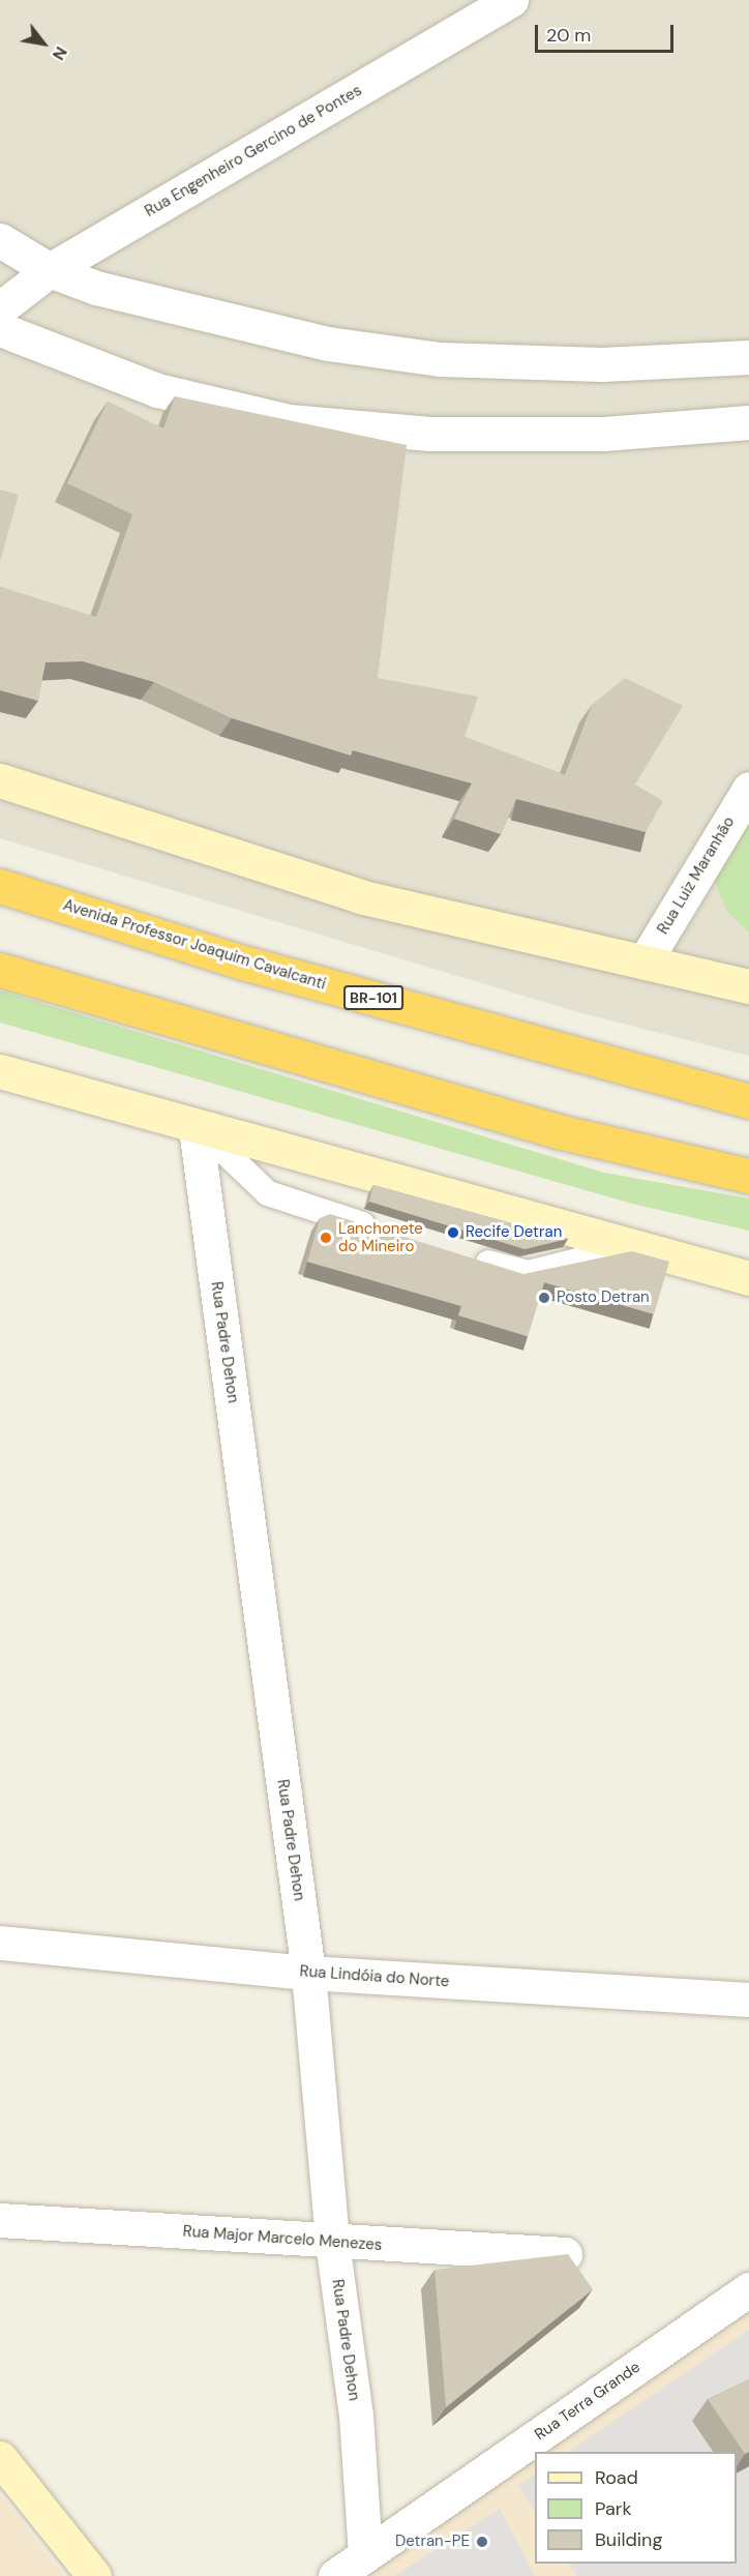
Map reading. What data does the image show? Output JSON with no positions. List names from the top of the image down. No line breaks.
{"streets":{"highway":["Avenida Professor Joaquim Cavalcanti","BR-101"],"street":["Rua Engenheiro Gercino de Pontes","Rua Luiz Maranhão","Rua Padre Dehon","Rua Lindóia do Norte","Rua Major Marcelo Menezes","Rua Terra Grande"]},"crossings":[["Rua Padre Dehon","Rua Lindóia do Norte"],["Rua Padre Dehon","Rua Major Marcelo Menezes"],["Rua Padre Dehon","Rua Terra Grande"]],"places":["Recife Detran","Lanchonete do Mineiro","Posto Detran","Detran-PE"],"legend":["Road","Park","Building"],"scale_bar":"20 m","north":"bottom right"}
